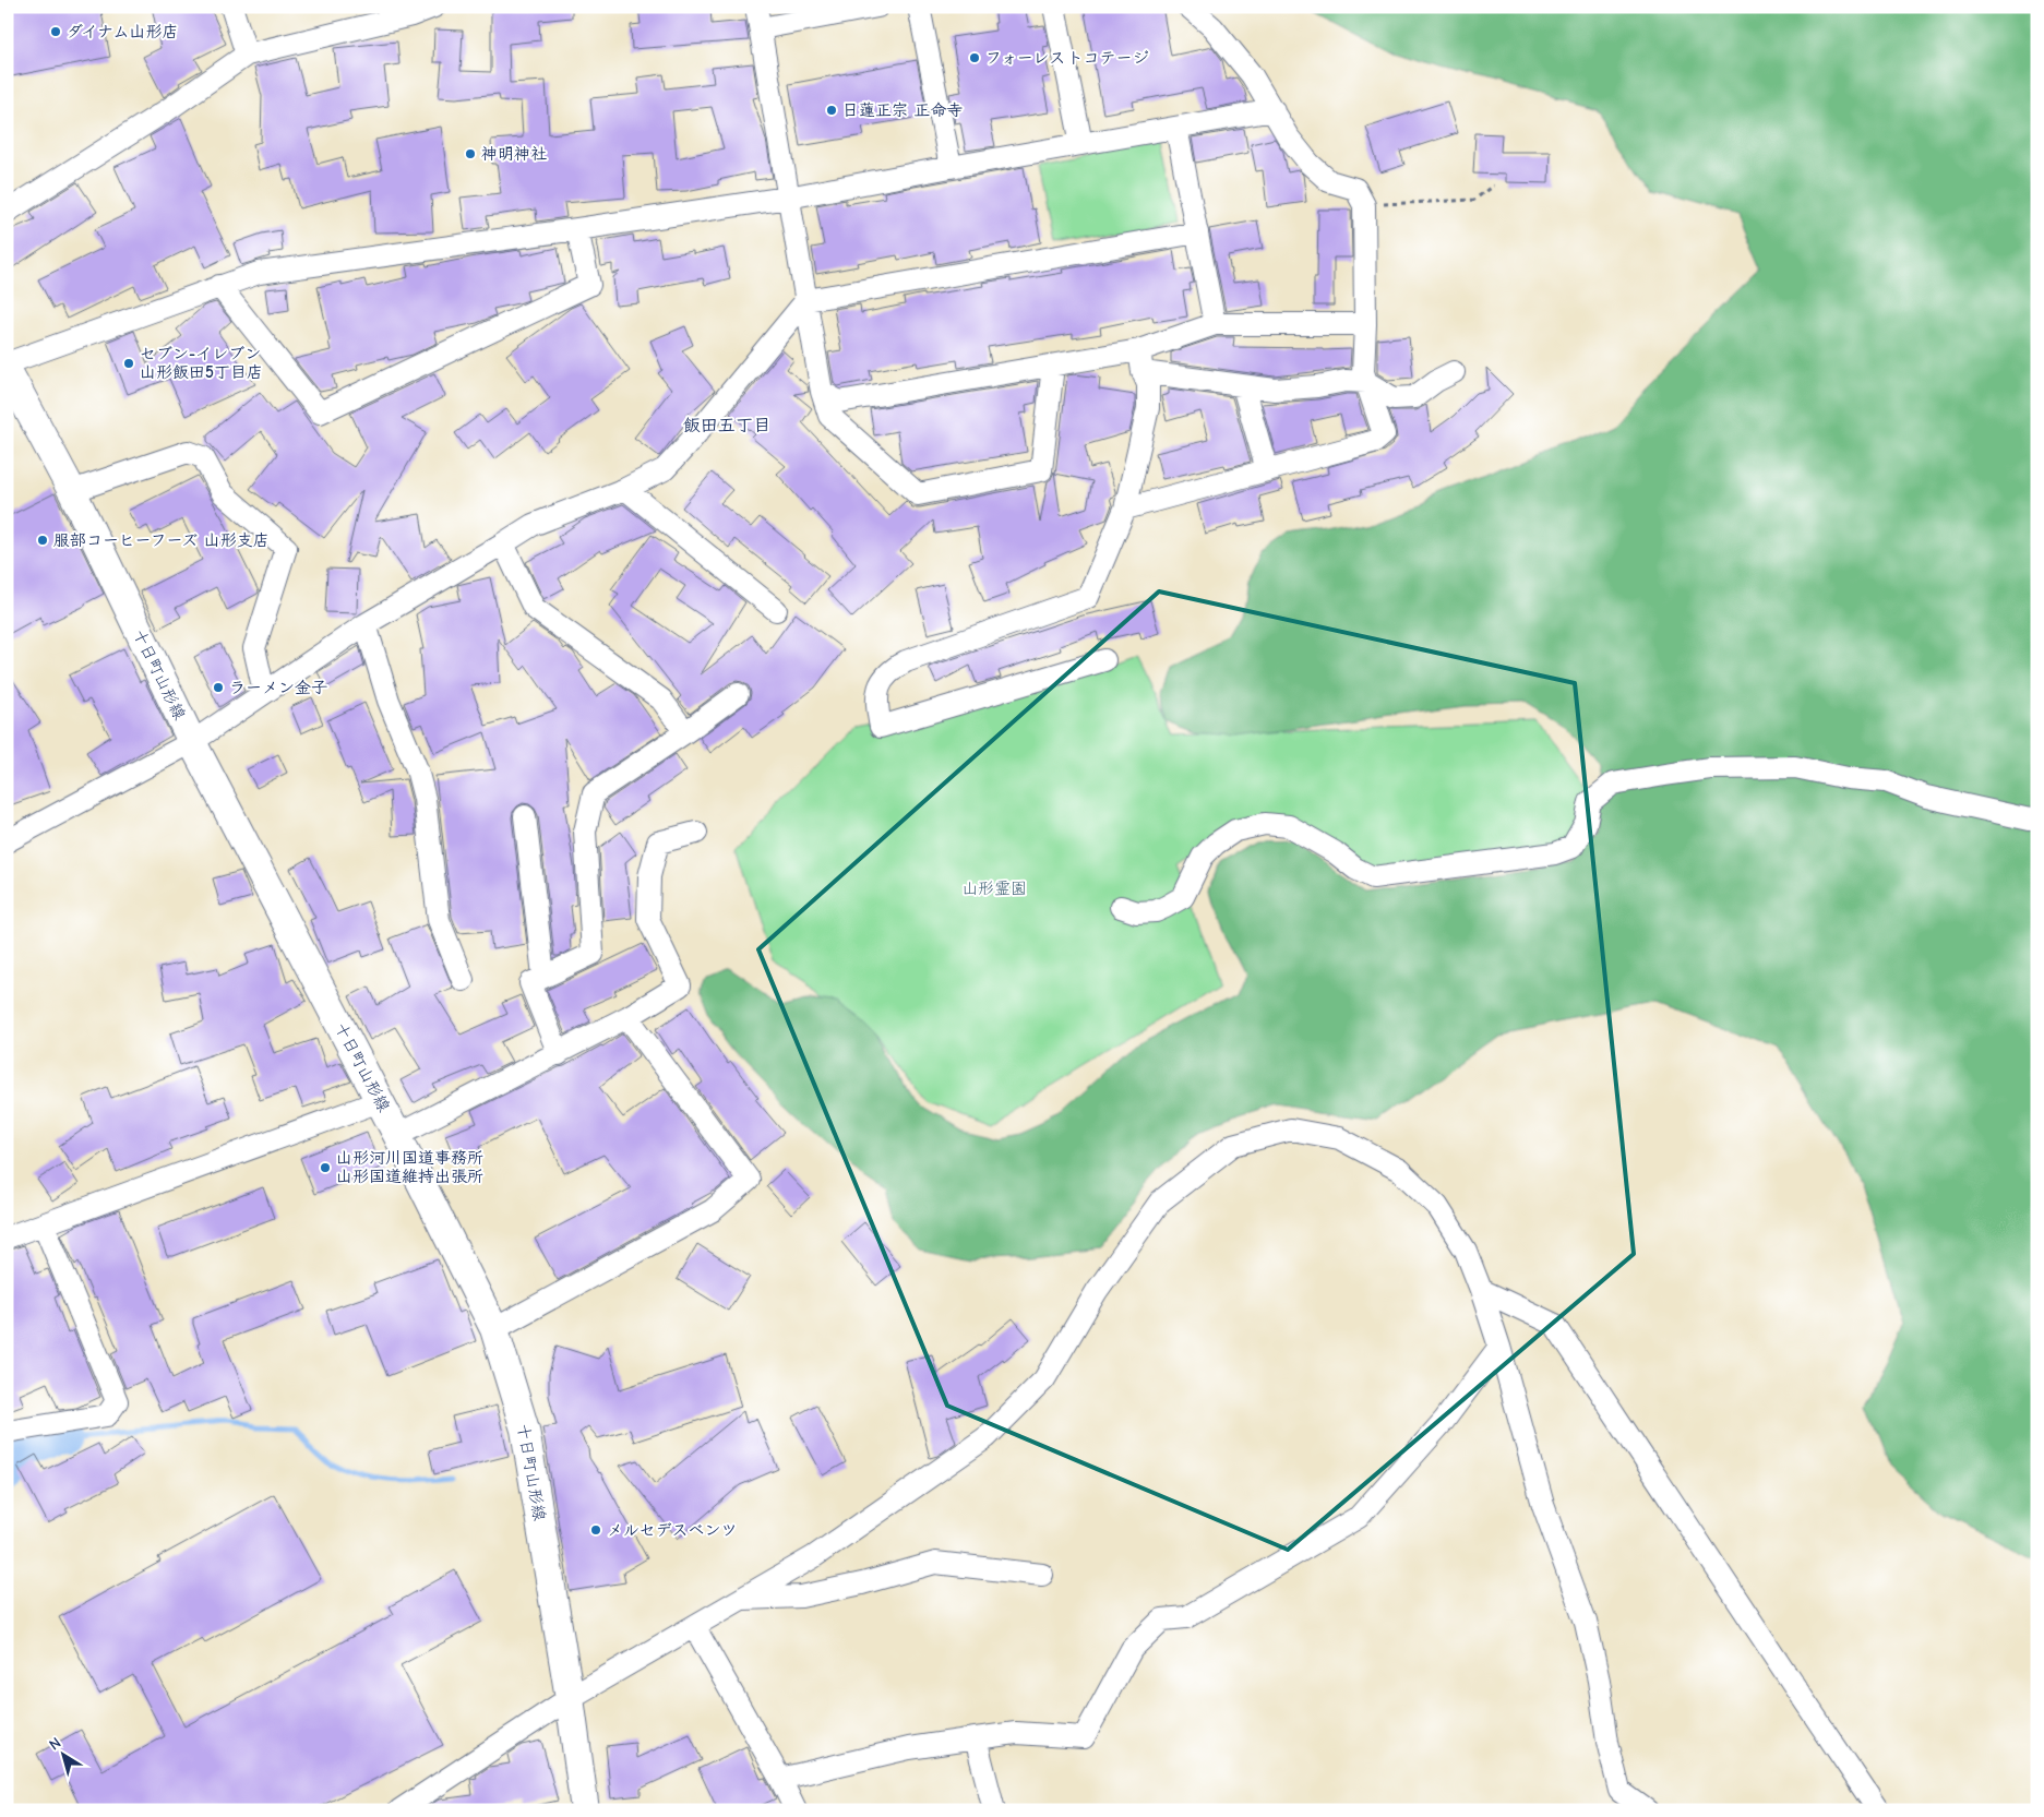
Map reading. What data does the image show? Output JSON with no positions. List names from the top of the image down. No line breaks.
{"streets":{"main road":["十日町山形線"]},"districts":["飯田五丁目"],"parks":["山形霊園"],"places":["ダイナム山形店","フォーレストコテージ","日蓮正宗 正命寺","神明神社","セブン-イレブン 山形飯田5丁目店","服部コーヒーフーズ 山形支店","ラーメン金子","山形河川国道事務所 山形国道維持出張所","メルセデスベンツ"],"north":"top left"}
